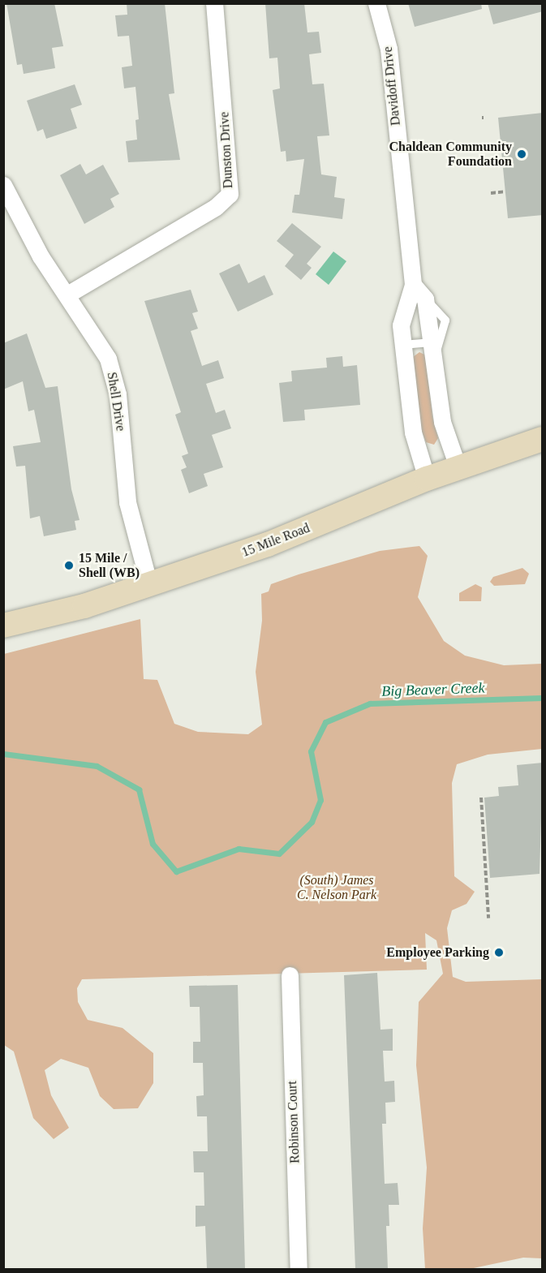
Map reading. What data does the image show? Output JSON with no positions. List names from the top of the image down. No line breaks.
{"streets":{"main road":["15 Mile Road"],"street":["Davidoff Drive","Dunston Drive","Shell Drive","Robinson Court"]},"crossings":[["Davidoff Drive","15 Mile Road"],["Dunston Drive","Shell Drive"],["Shell Drive","15 Mile Road"]],"water":["Big Beaver Creek"],"parks":["(South) James C. Nelson Park"],"places":["Chaldean Community Foundation","15 Mile / Shell (WB)","Employee Parking"]}
